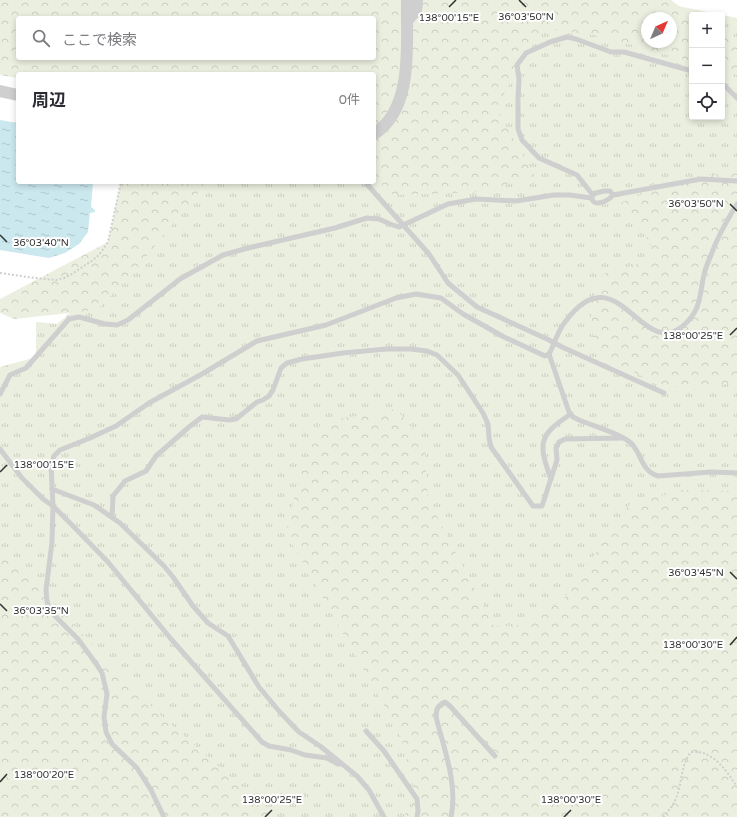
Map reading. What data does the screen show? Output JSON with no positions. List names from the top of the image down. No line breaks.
{"north":"top right","page":{"map_buttons":["+","−"],"search":"ここで検索","heading":["周辺","0件"]},"coordinates":["36°03'50\"N","138°00'15\"E","36°03'40\"N","138°00'25\"E","36°03'45\"N","36°03'35\"N","138°00'30\"E","138°00'20\"E"]}
